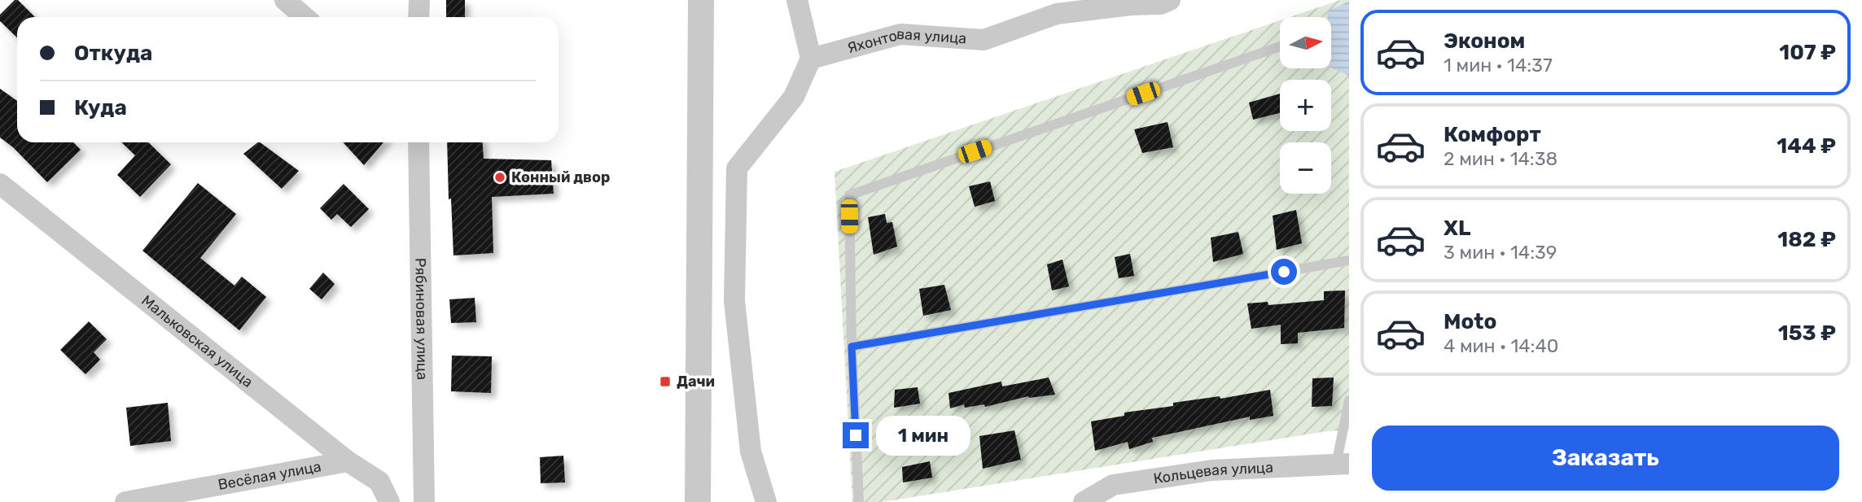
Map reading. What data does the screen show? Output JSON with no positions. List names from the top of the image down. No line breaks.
{"streets":{"street":["Яхонтовая улица","Рябиновая улица","Мальковская улица","Кольцевая улица","Весёлая улица"]},"crossings":[["Мальковская улица","Весёлая улица"]],"places":{"other":["Конный двор"],"transit":["Дачи"]},"north":"right","page":{"list":[{"name":"Эконом","note":"1 мин · 14:37","value":"107 ₽"},{"name":"Комфорт","note":"2 мин · 14:38","value":"144 ₽"},{"name":"XL","note":"3 мин · 14:39","value":"182 ₽"},{"name":"Moto","note":"4 мин · 14:40","value":"153 ₽"}],"map_buttons":["+","−"],"banner":["Откуда","Куда"],"buttons":"Заказать","bubble":"1 мин"}}
